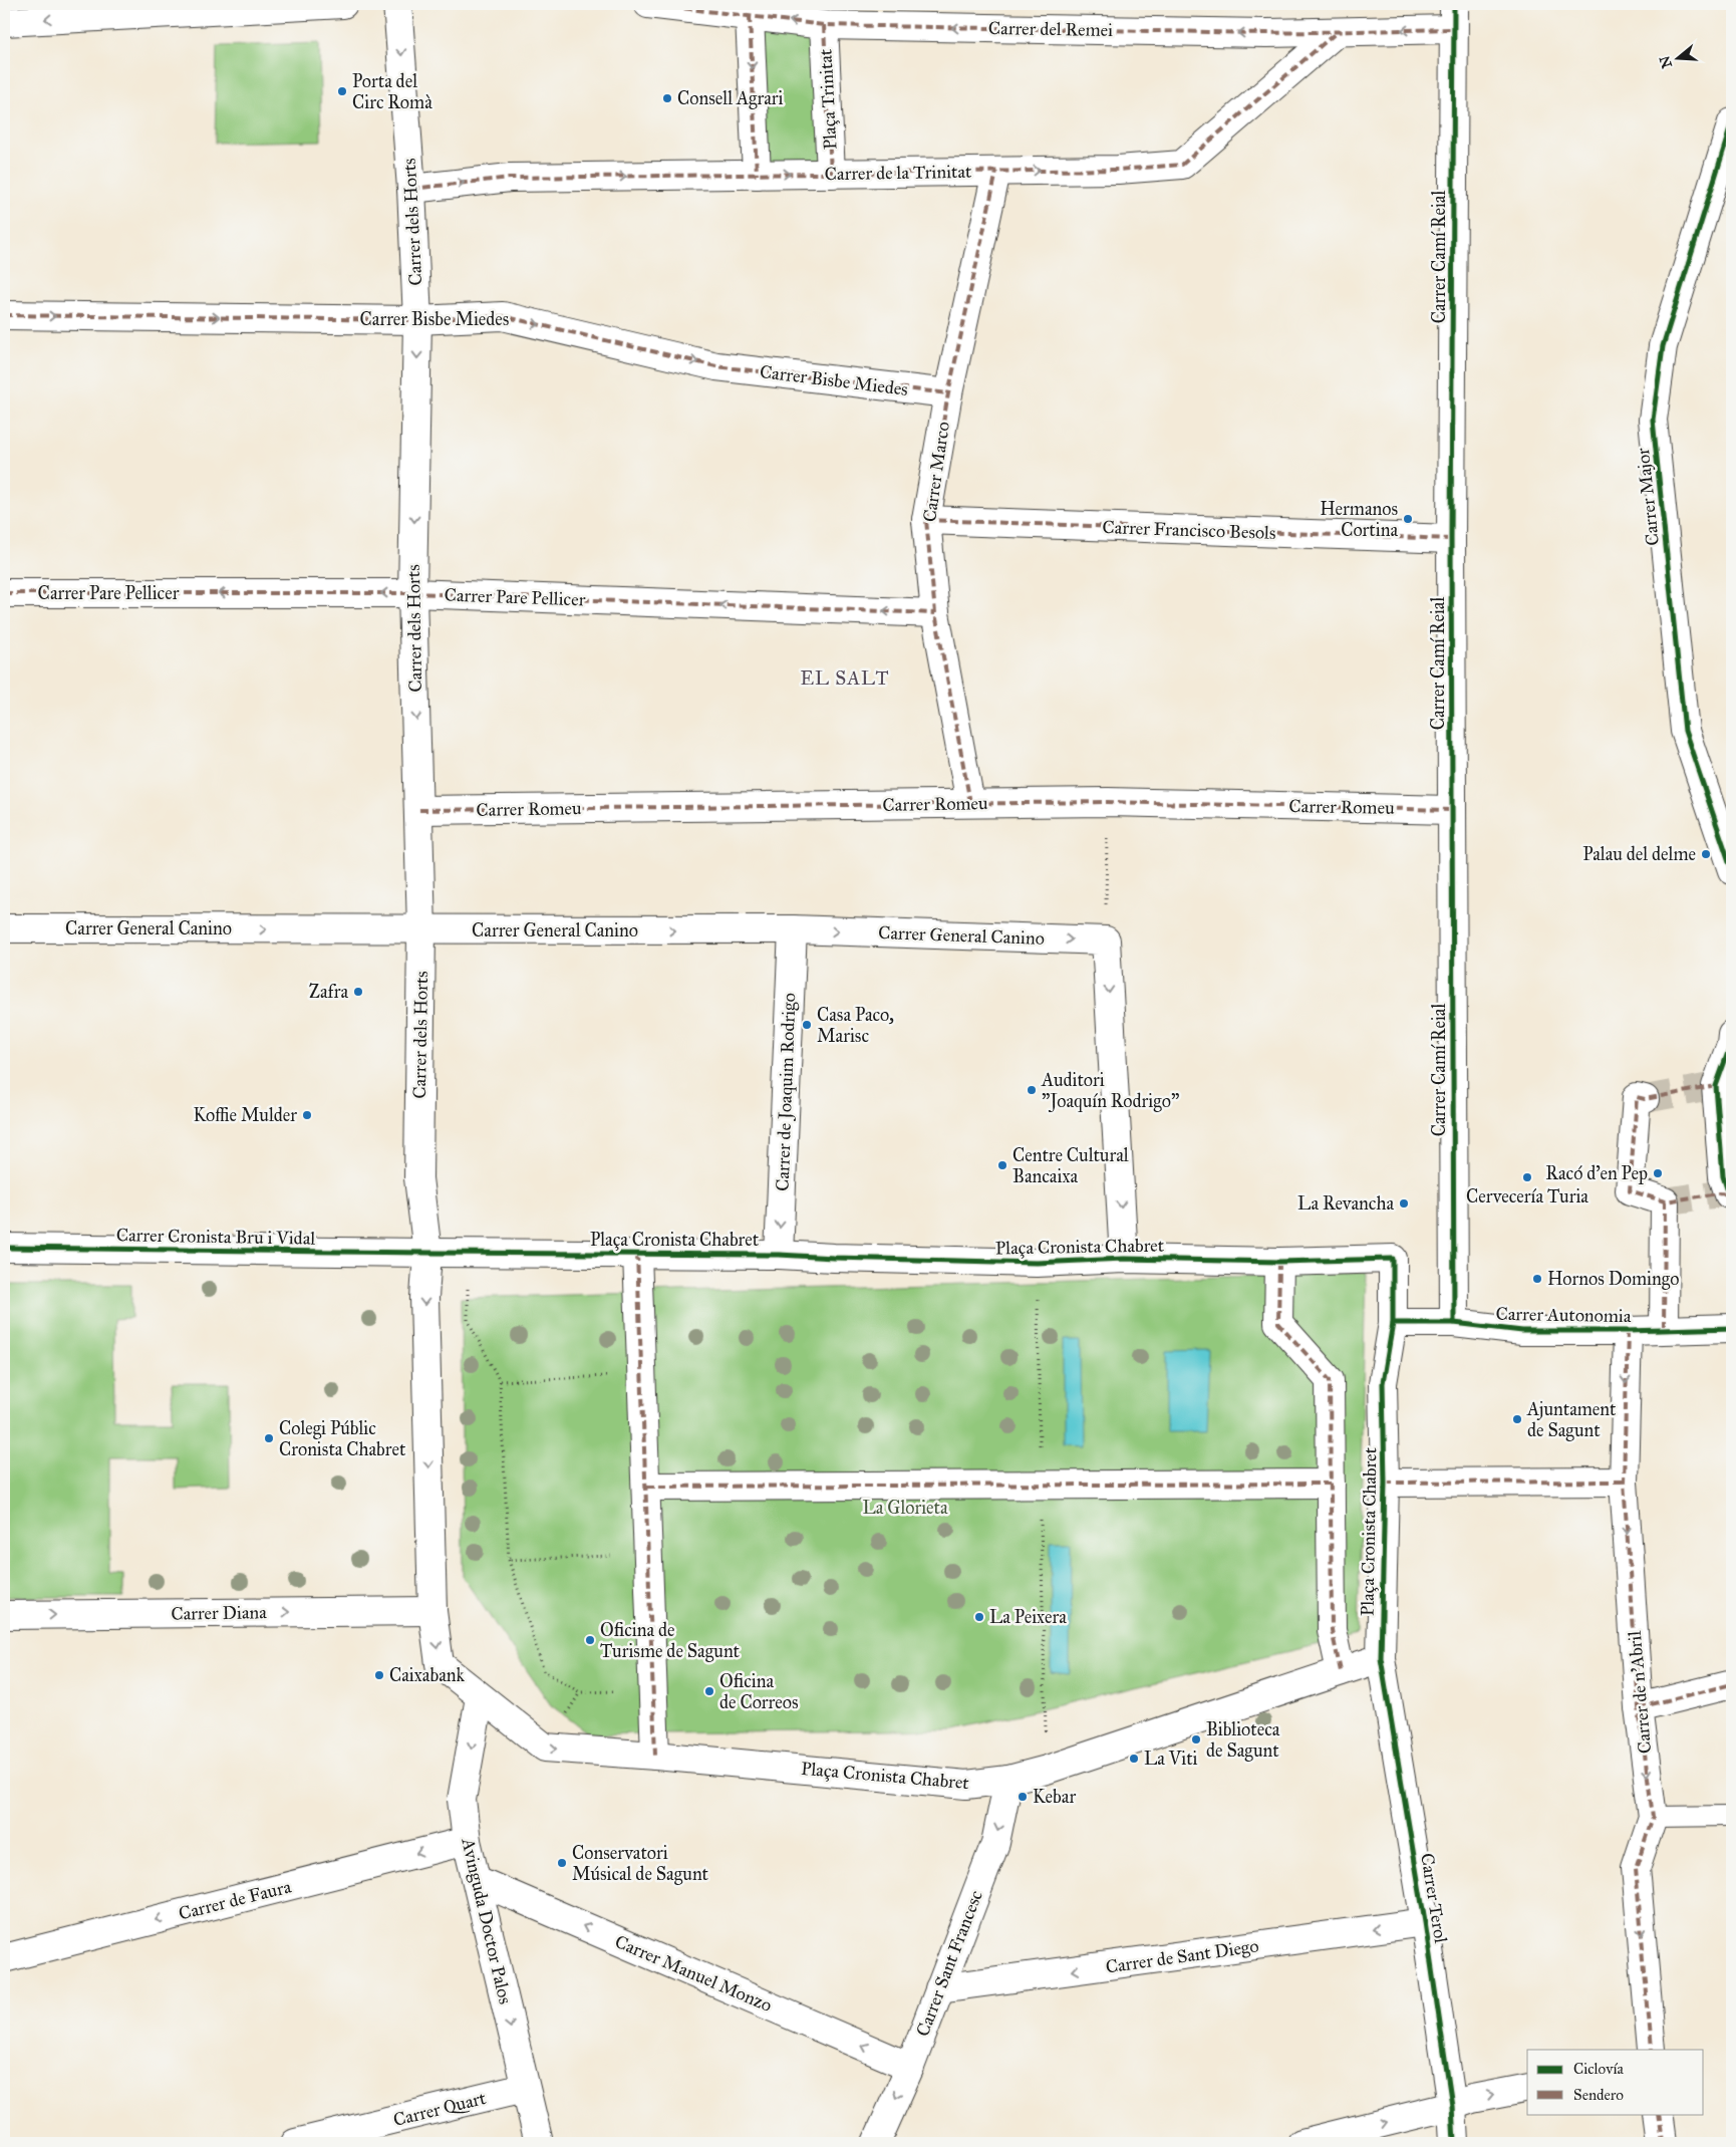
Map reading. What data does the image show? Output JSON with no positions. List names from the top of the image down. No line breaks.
{"streets":{"street":["Carrer del Remei","Plaça Trinitat","Carrer de la Trinitat","Carrer dels Horts","Carrer Camí Reial","Carrer Bisbe Miedes","Carrer Marco","Carrer Major","Carrer Francisco Besols","Carrer Pare Pellicer","Carrer Romeu","Carrer General Canino","Carrer de Joaquim Rodrigo","Carrer Cronista Bru i Vidal","Plaça Cronista Chabret","Carrer Autonomia","Carrer Diana","Carrer de n'Abril","Carrer Terol","Carrer de Faura","Avinguda Doctor Palos","Carrer de Sant Diego","Carrer Sant Francesc","Carrer Manuel Monzo","Carrer Quart"]},"crossings":[["Carrer del Remei","Plaça Trinitat"],["Carrer del Remei","Carrer de la Trinitat"],["Carrer del Remei","Carrer Camí Reial"],["Plaça Trinitat","Carrer de la Trinitat"],["Carrer de la Trinitat","Carrer dels Horts"],["Carrer de la Trinitat","Carrer Marco"],["Carrer dels Horts","Carrer Bisbe Miedes"],["Carrer dels Horts","Carrer Pare Pellicer"],["Carrer dels Horts","Carrer Romeu"],["Carrer dels Horts","Carrer General Canino"],["Carrer dels Horts","Carrer Cronista Bru i Vidal"],["Carrer dels Horts","Plaça Cronista Chabret"],["Carrer Camí Reial","Carrer Francisco Besols"],["Carrer Camí Reial","Carrer Romeu"],["Carrer Camí Reial","Carrer Autonomia"],["Carrer Bisbe Miedes","Carrer Marco"],["Carrer Marco","Carrer Francisco Besols"],["Carrer Marco","Carrer Pare Pellicer"],["Carrer Marco","Carrer Romeu"],["Carrer General Canino","Carrer de Joaquim Rodrigo"],["Carrer de Joaquim Rodrigo","Plaça Cronista Chabret"],["Carrer Cronista Bru i Vidal","Plaça Cronista Chabret"],["Plaça Cronista Chabret","Carrer Autonomia"],["Plaça Cronista Chabret","Carrer Diana"],["Plaça Cronista Chabret","Carrer Terol"],["Plaça Cronista Chabret","Avinguda Doctor Palos"],["Plaça Cronista Chabret","Carrer Sant Francesc"],["Carrer Autonomia","Carrer de n'Abril"],["Carrer Terol","Carrer de Sant Diego"],["Carrer de Faura","Avinguda Doctor Palos"],["Avinguda Doctor Palos","Carrer Manuel Monzo"],["Avinguda Doctor Palos","Carrer Quart"],["Carrer de Sant Diego","Carrer Sant Francesc"],["Carrer Sant Francesc","Carrer Manuel Monzo"]],"one_way":["Carrer del Remei","Carrer de la Trinitat","Carrer dels Horts","Carrer Bisbe Miedes","Carrer Pare Pellicer","Carrer General Canino","Carrer de Joaquim Rodrigo","Carrer Diana","Carrer de n'Abril","Carrer de Faura","Avinguda Doctor Palos","Carrer Sant Francesc","Carrer Manuel Monzo"],"districts":["EL SALT"],"parks":["La Glorieta"],"places":["Porta del Circ Romà","Consell Agrari","Hermanos Cortina","Palau del delme","Zafra","Casa Paco, Marisc","Auditori \"Joaquín Rodrigo\"","Koffie Mulder","Centre Cultural Bancaixa","Racó d'en Pep","Cervecería Turia","La Revancha","Hornos Domingo","Ajuntament de Sagunt","Colegi Públic Cronista Chabret","La Peixera","Oficina de Turisme de Sagunt","Caixabank","Oficina de Correos","Biblioteca de Sagunt","La Viti","Kebar","Conservatori Músical de Sagunt"],"legend":["Ciclovía","Sendero"],"north":"left"}
